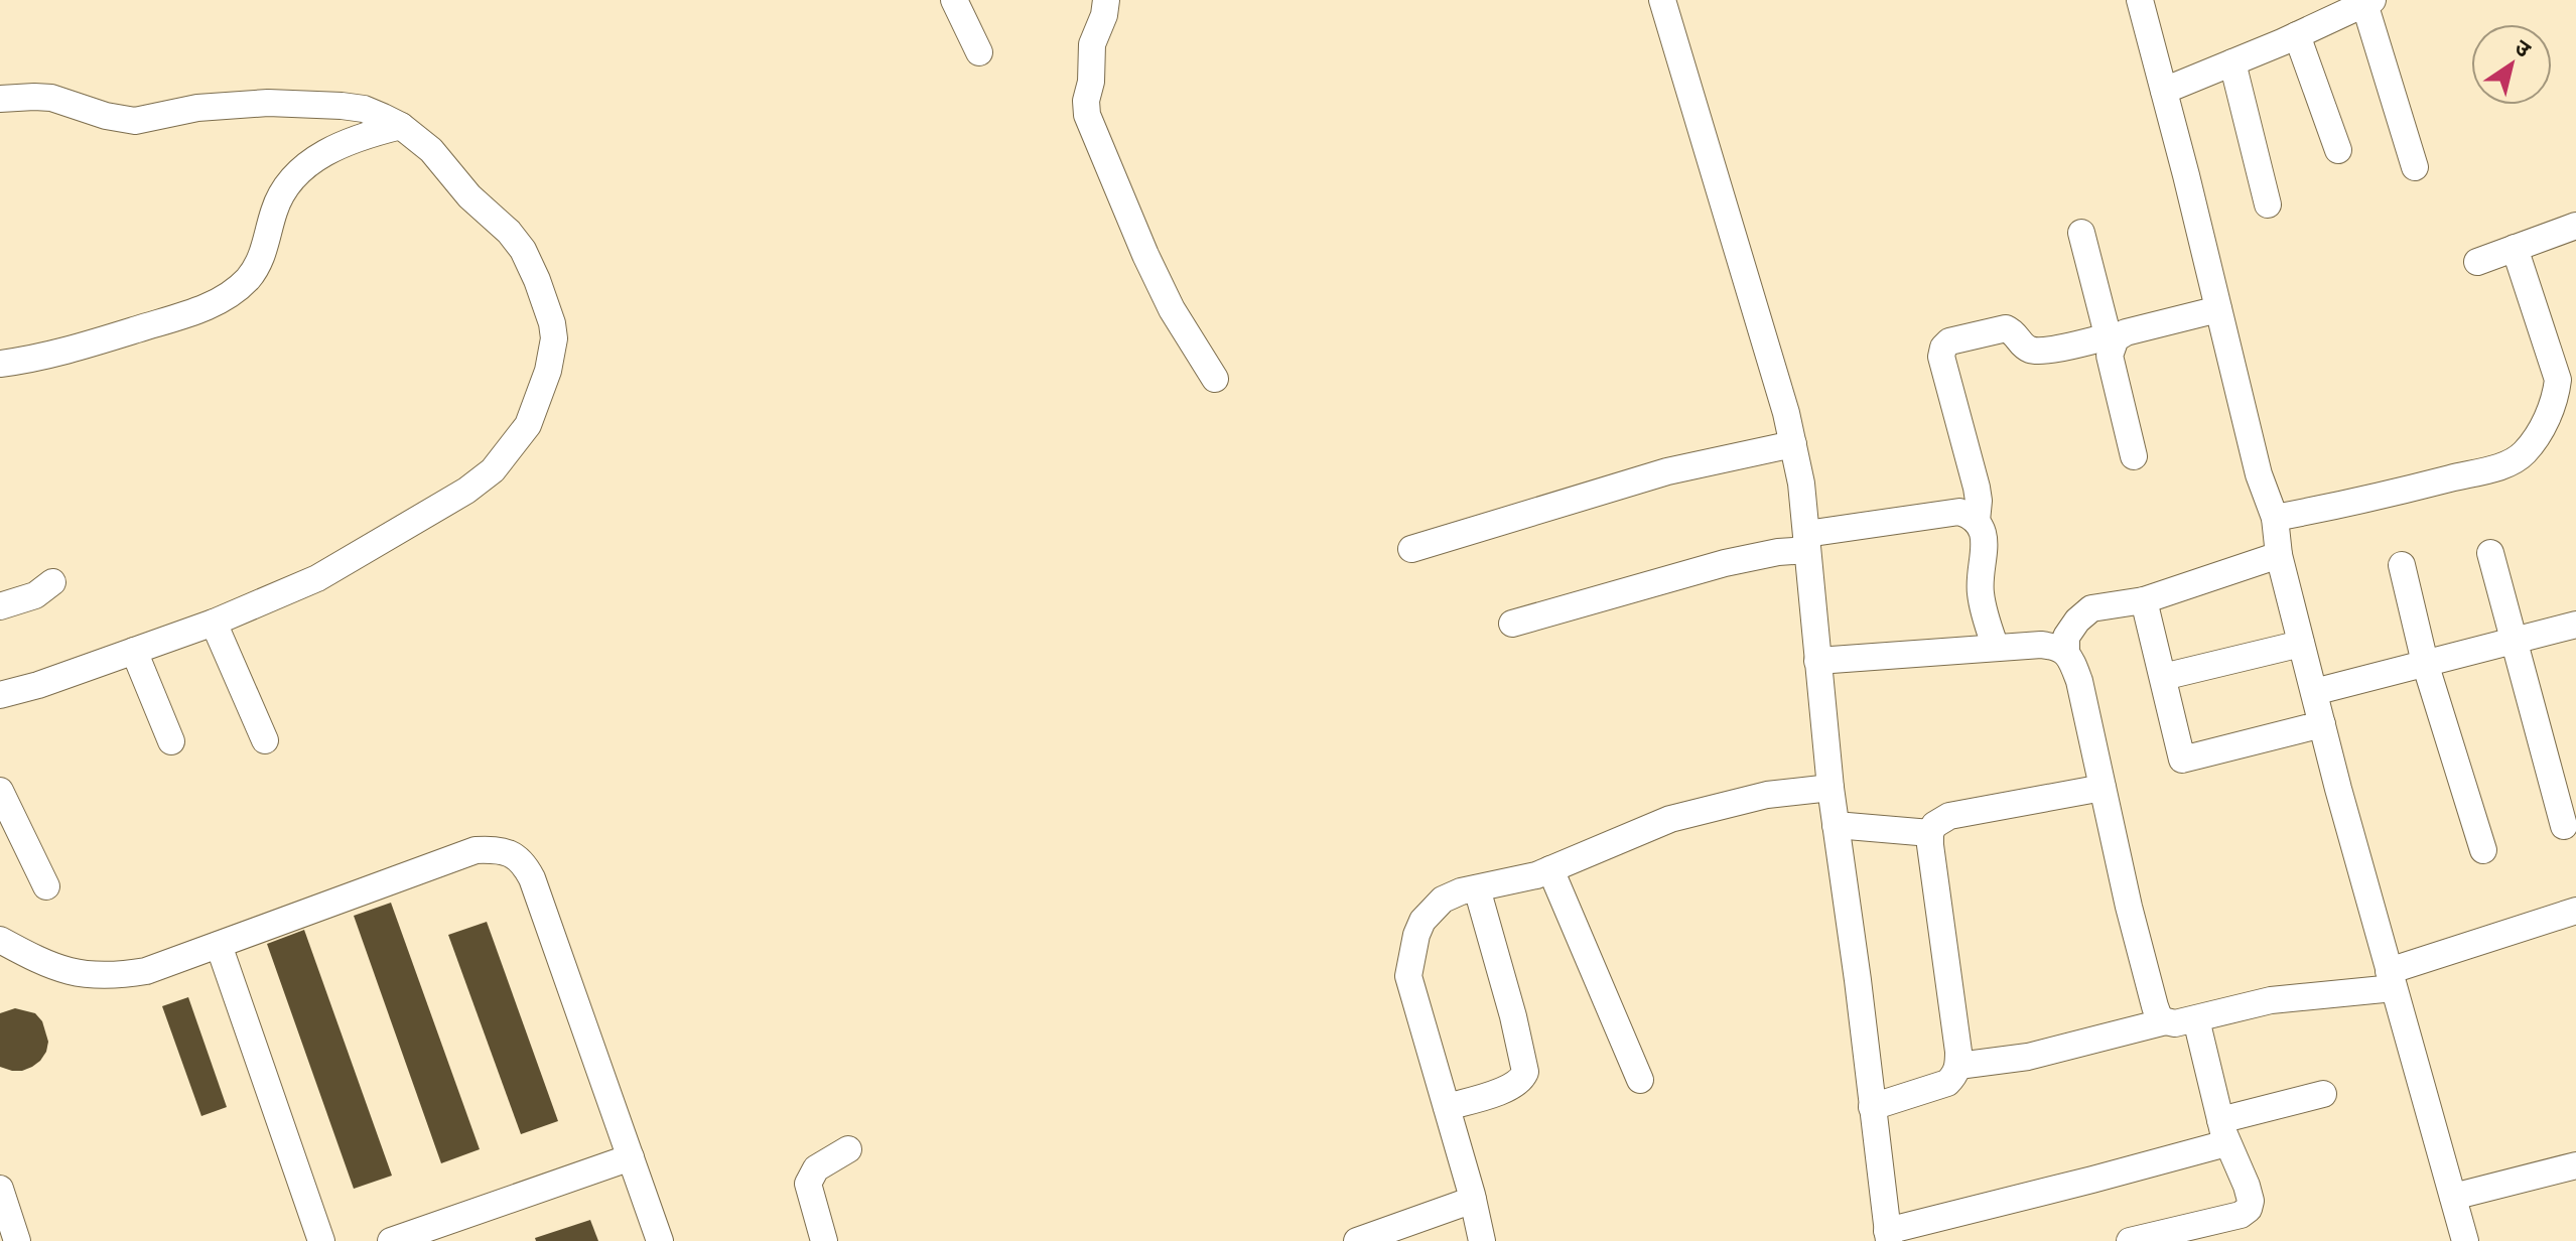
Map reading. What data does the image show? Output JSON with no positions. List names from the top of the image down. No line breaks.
{"north":"top right"}
